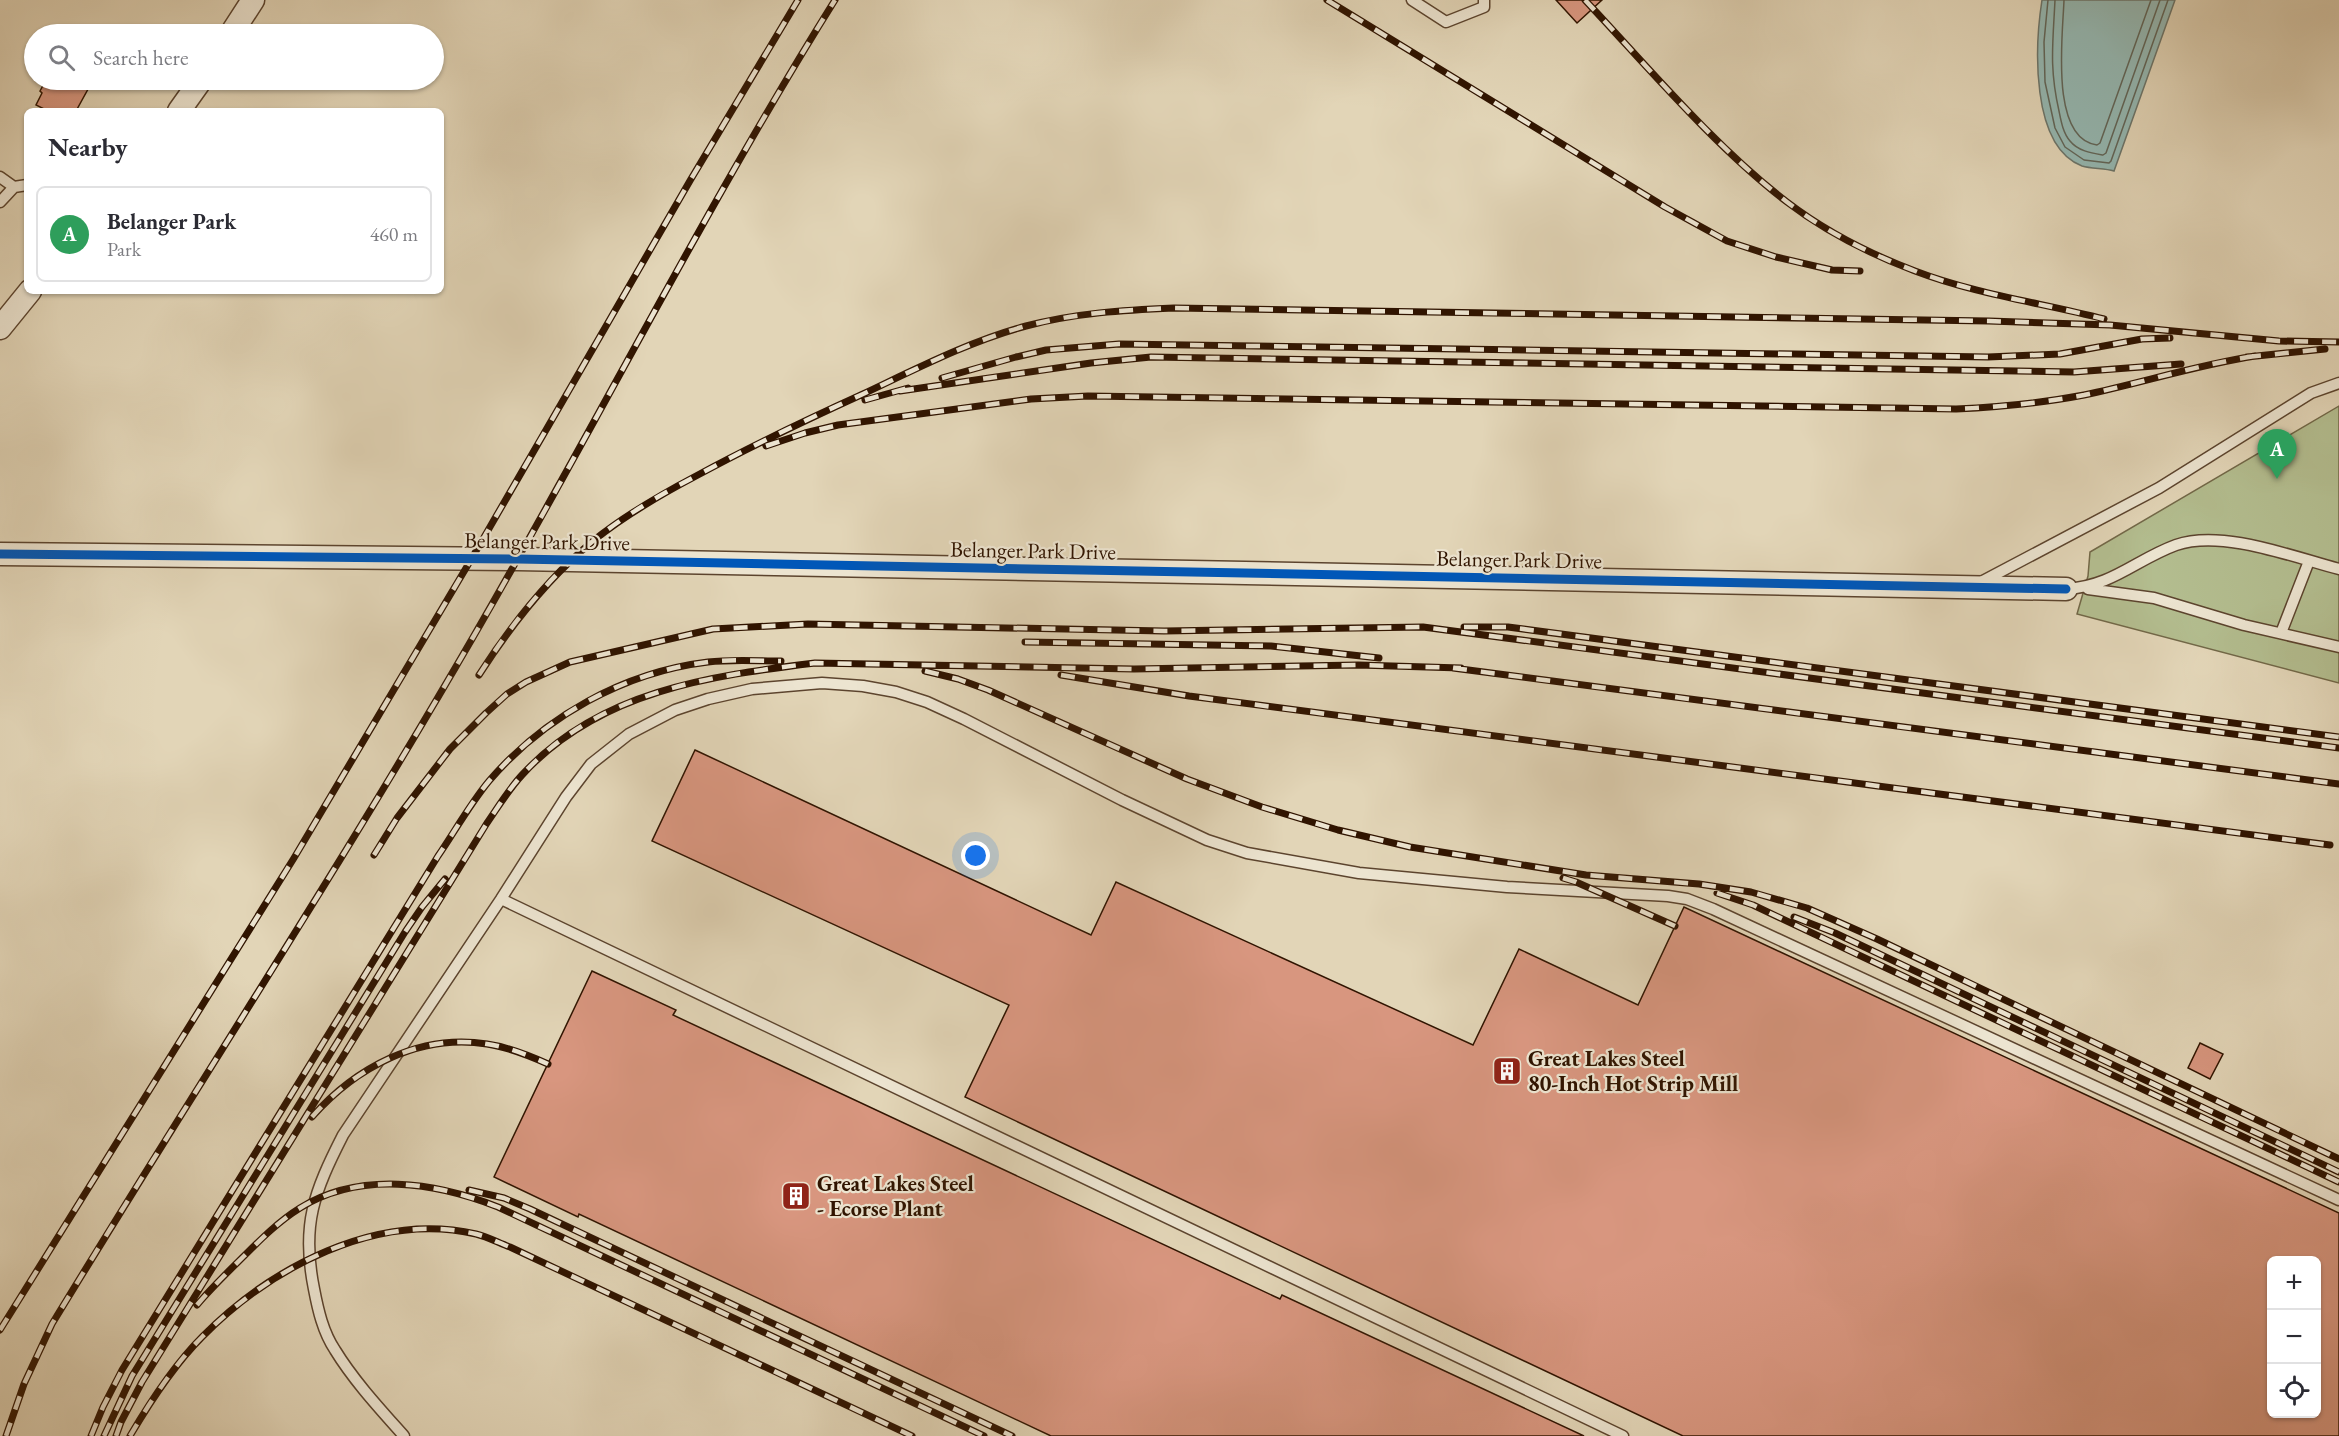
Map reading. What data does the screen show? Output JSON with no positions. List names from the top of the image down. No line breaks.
{"streets":{"street":["Belanger Park Drive"]},"places":{"building":["Great Lakes Steel 80-Inch Hot Strip Mill","Great Lakes Steel - Ecorse Plant"]},"page":{"search":"Search here","heading":"Nearby","list":[{"mark":"A","name":"Belanger Park","note":"Park","value":"460 m"}],"pins":"A","map_buttons":["+","−"]}}
